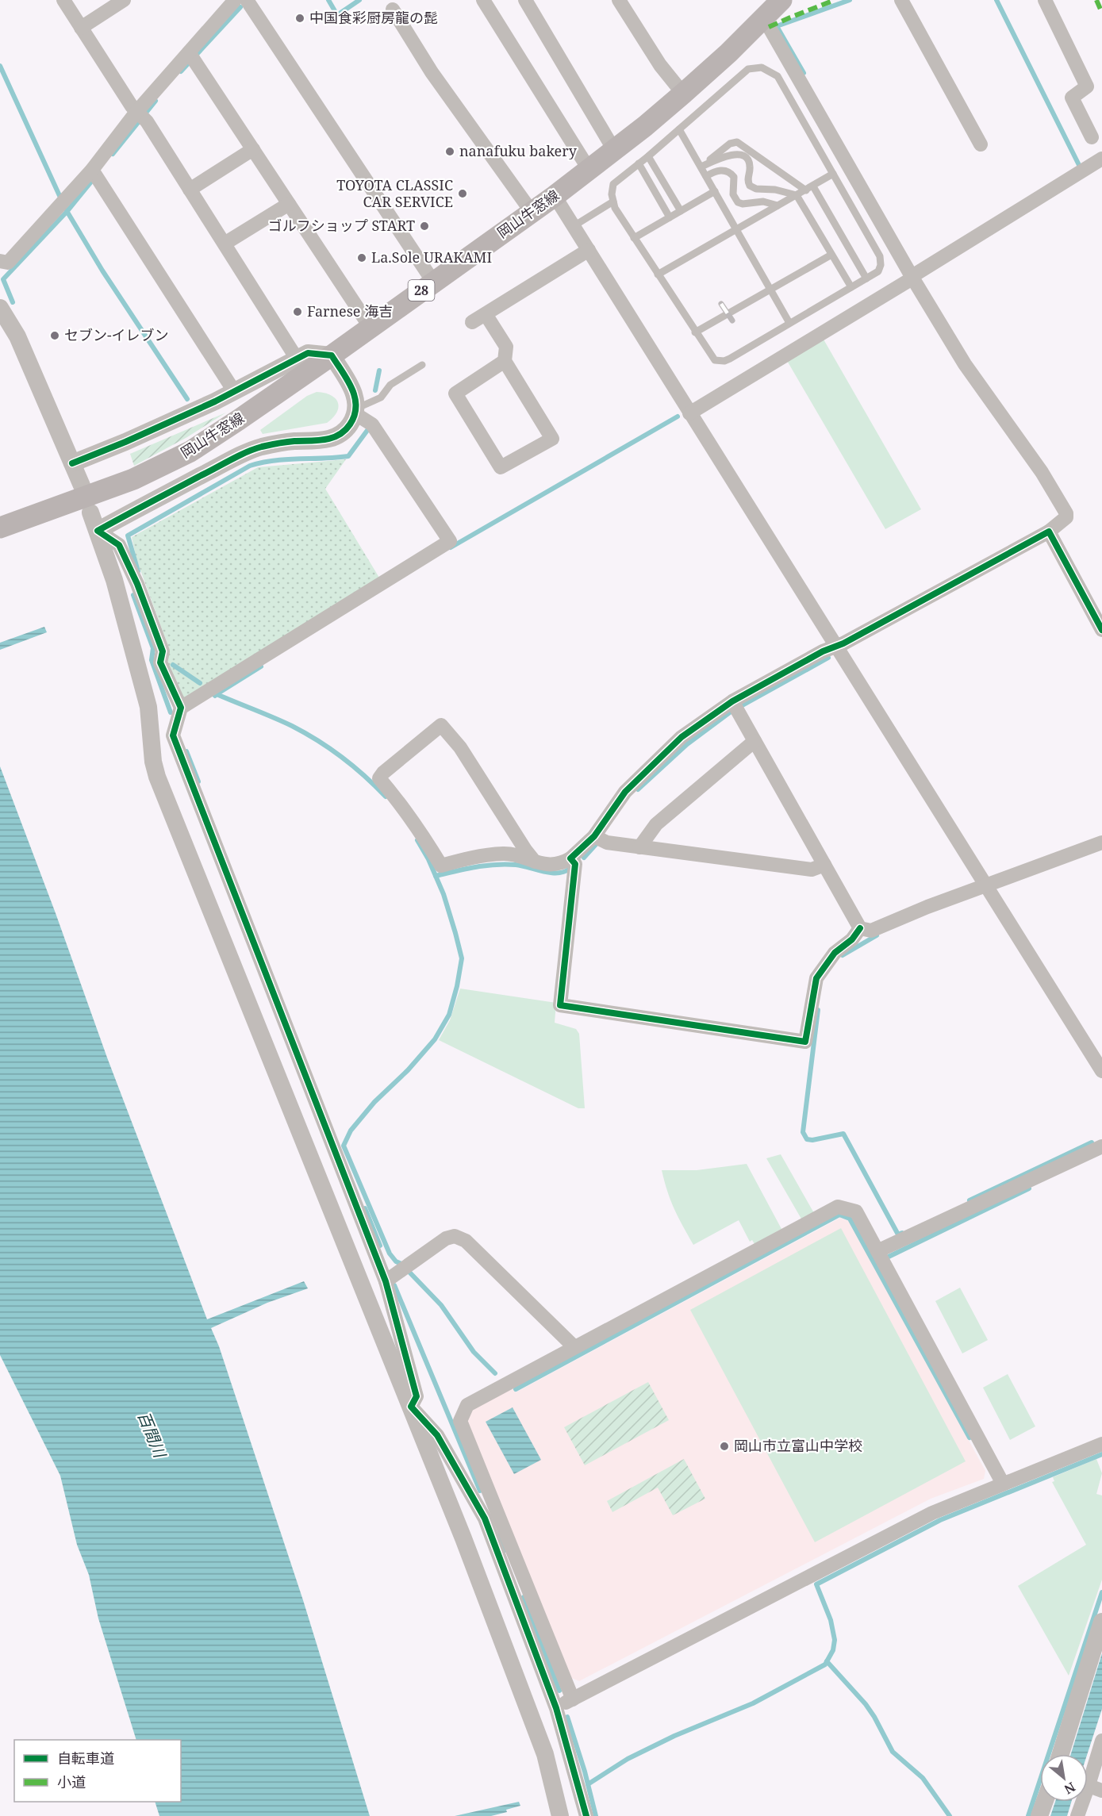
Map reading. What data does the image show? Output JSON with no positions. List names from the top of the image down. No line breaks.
{"streets":{"main road":["岡山牛窓線","28"]},"water":["百間川"],"places":["中国食彩厨房龍の髭","nanafuku bakery","TOYOTA CLASSIC CAR SERVICE","ゴルフショップ START","La.Sole URAKAMI","Farnese 海吉","セブン-イレブン","岡山市立富山中学校"],"legend":["自転車道","小道"],"north":"bottom right"}
